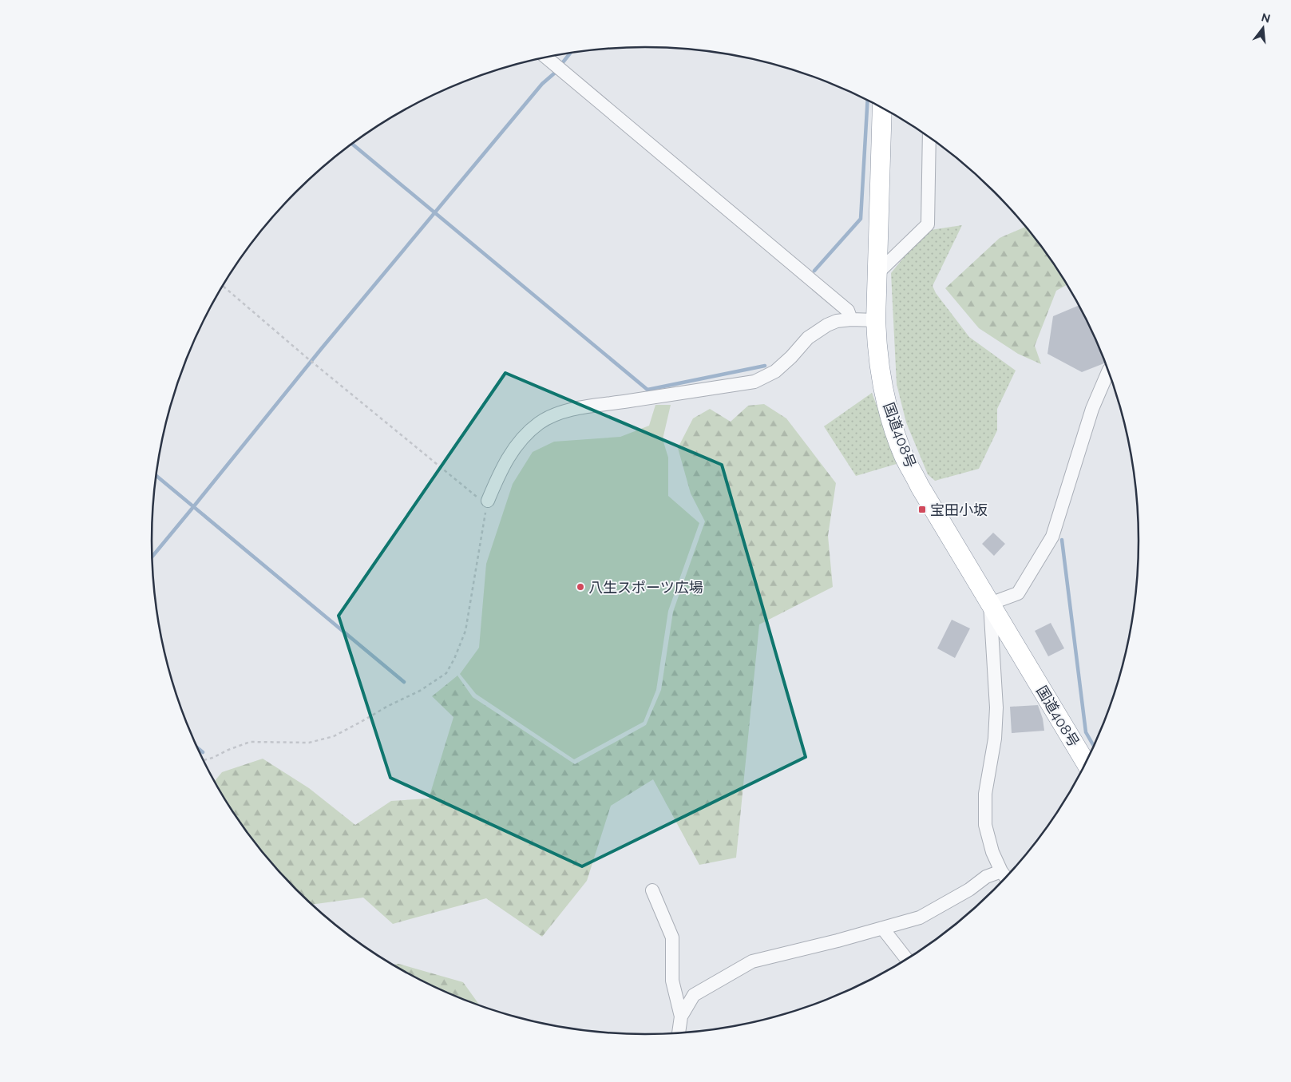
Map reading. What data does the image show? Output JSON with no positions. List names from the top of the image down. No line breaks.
{"streets":{"highway":["国道408号"]},"places":{"transit":["宝田小坂"],"other":["八生スポーツ広場"]},"north":"top"}
